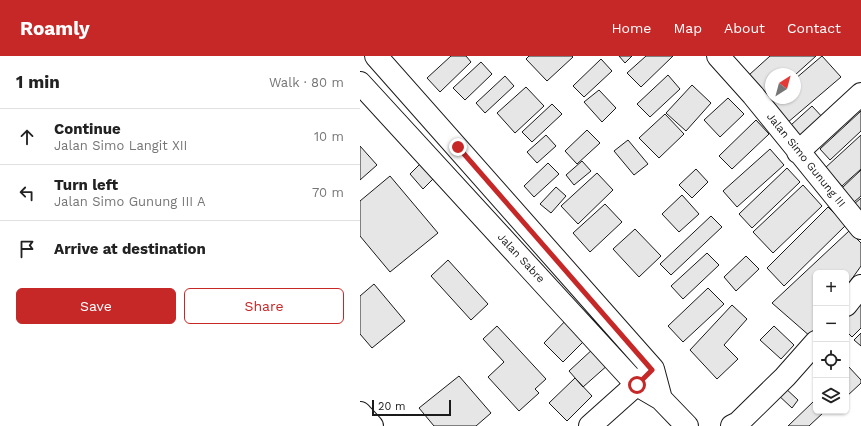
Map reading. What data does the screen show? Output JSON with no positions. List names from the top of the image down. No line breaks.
{"streets":{"street":["Jalan Simo Gunung III","Jalan Sabre"]},"scale_bar":"20 m","north":"top right","page":{"header":"Roamly","nav":["Home","Map","About","Contact"],"heading":["1 min","Walk · 80 m"],"list":[["Continue","Jalan Simo Langit XII","10 m"],["Turn left","Jalan Simo Gunung III A","70 m"],"Arrive at destination"],"map_buttons":["+","−"],"buttons":["Save","Share"],"scale":"20 m"}}
